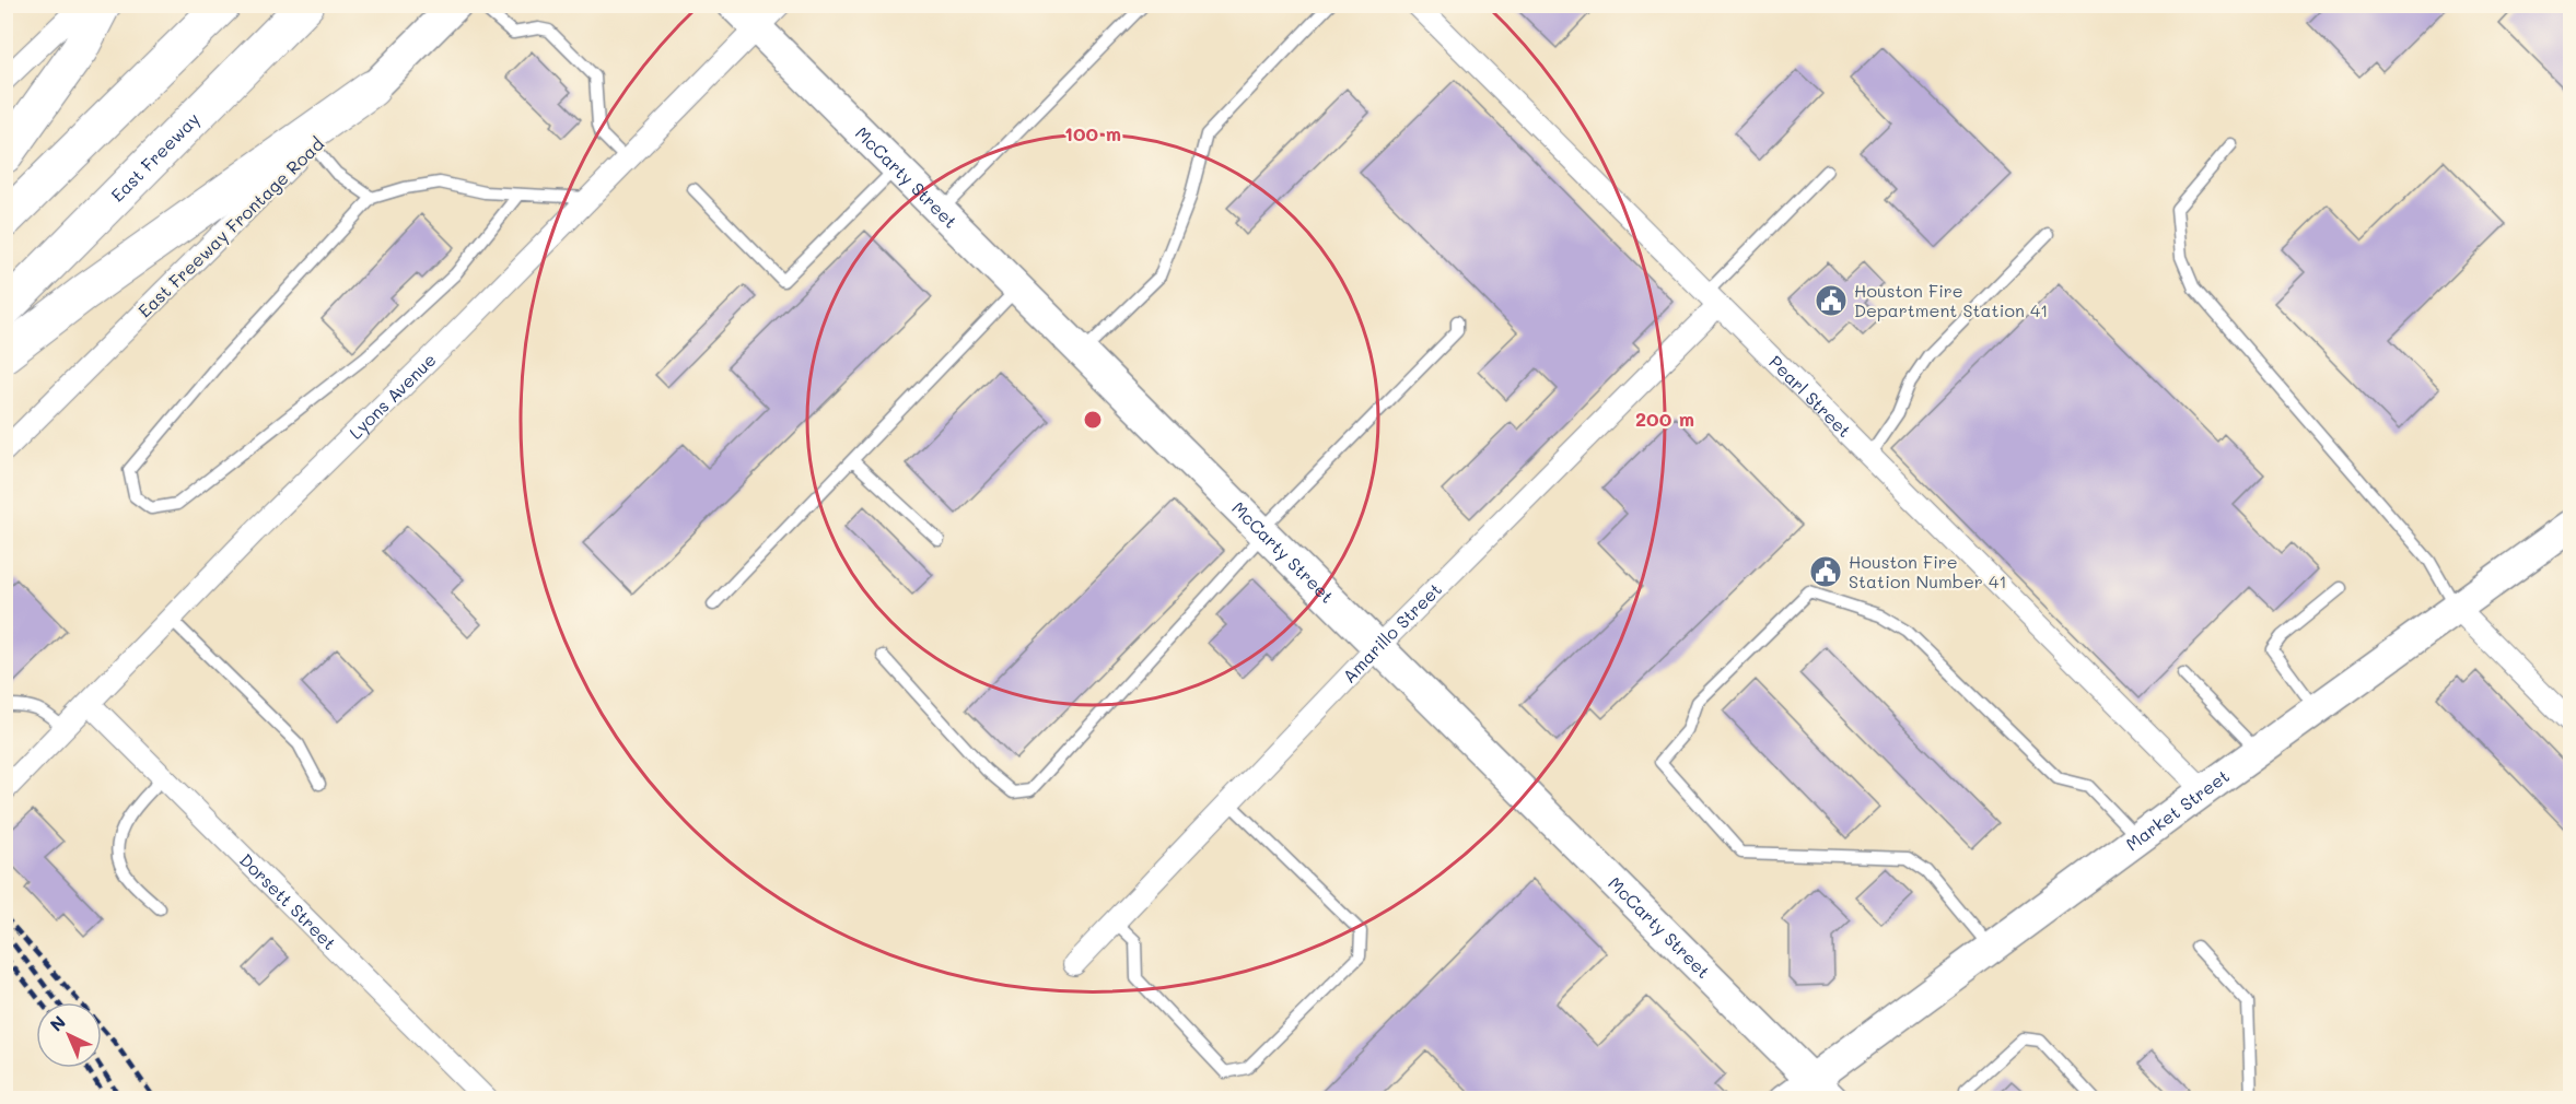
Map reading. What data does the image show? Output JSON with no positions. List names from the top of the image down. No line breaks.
{"streets":{"highway":["East Freeway"],"main road":["McCarty Street","East Freeway Frontage Road","Market Street"],"street":["Lyons Avenue","Pearl Street","Amarillo Street","Dorsett Street"]},"crossings":[["McCarty Street","Lyons Avenue"],["McCarty Street","Amarillo Street"],["McCarty Street","Market Street"],["Lyons Avenue","Dorsett Street"],["Pearl Street","Amarillo Street"],["Pearl Street","Market Street"]],"places":{"public building":["Houston Fire Department Station 41","Houston Fire Station Number 41"]},"north":"top left","rings":["100 m","200 m"]}
